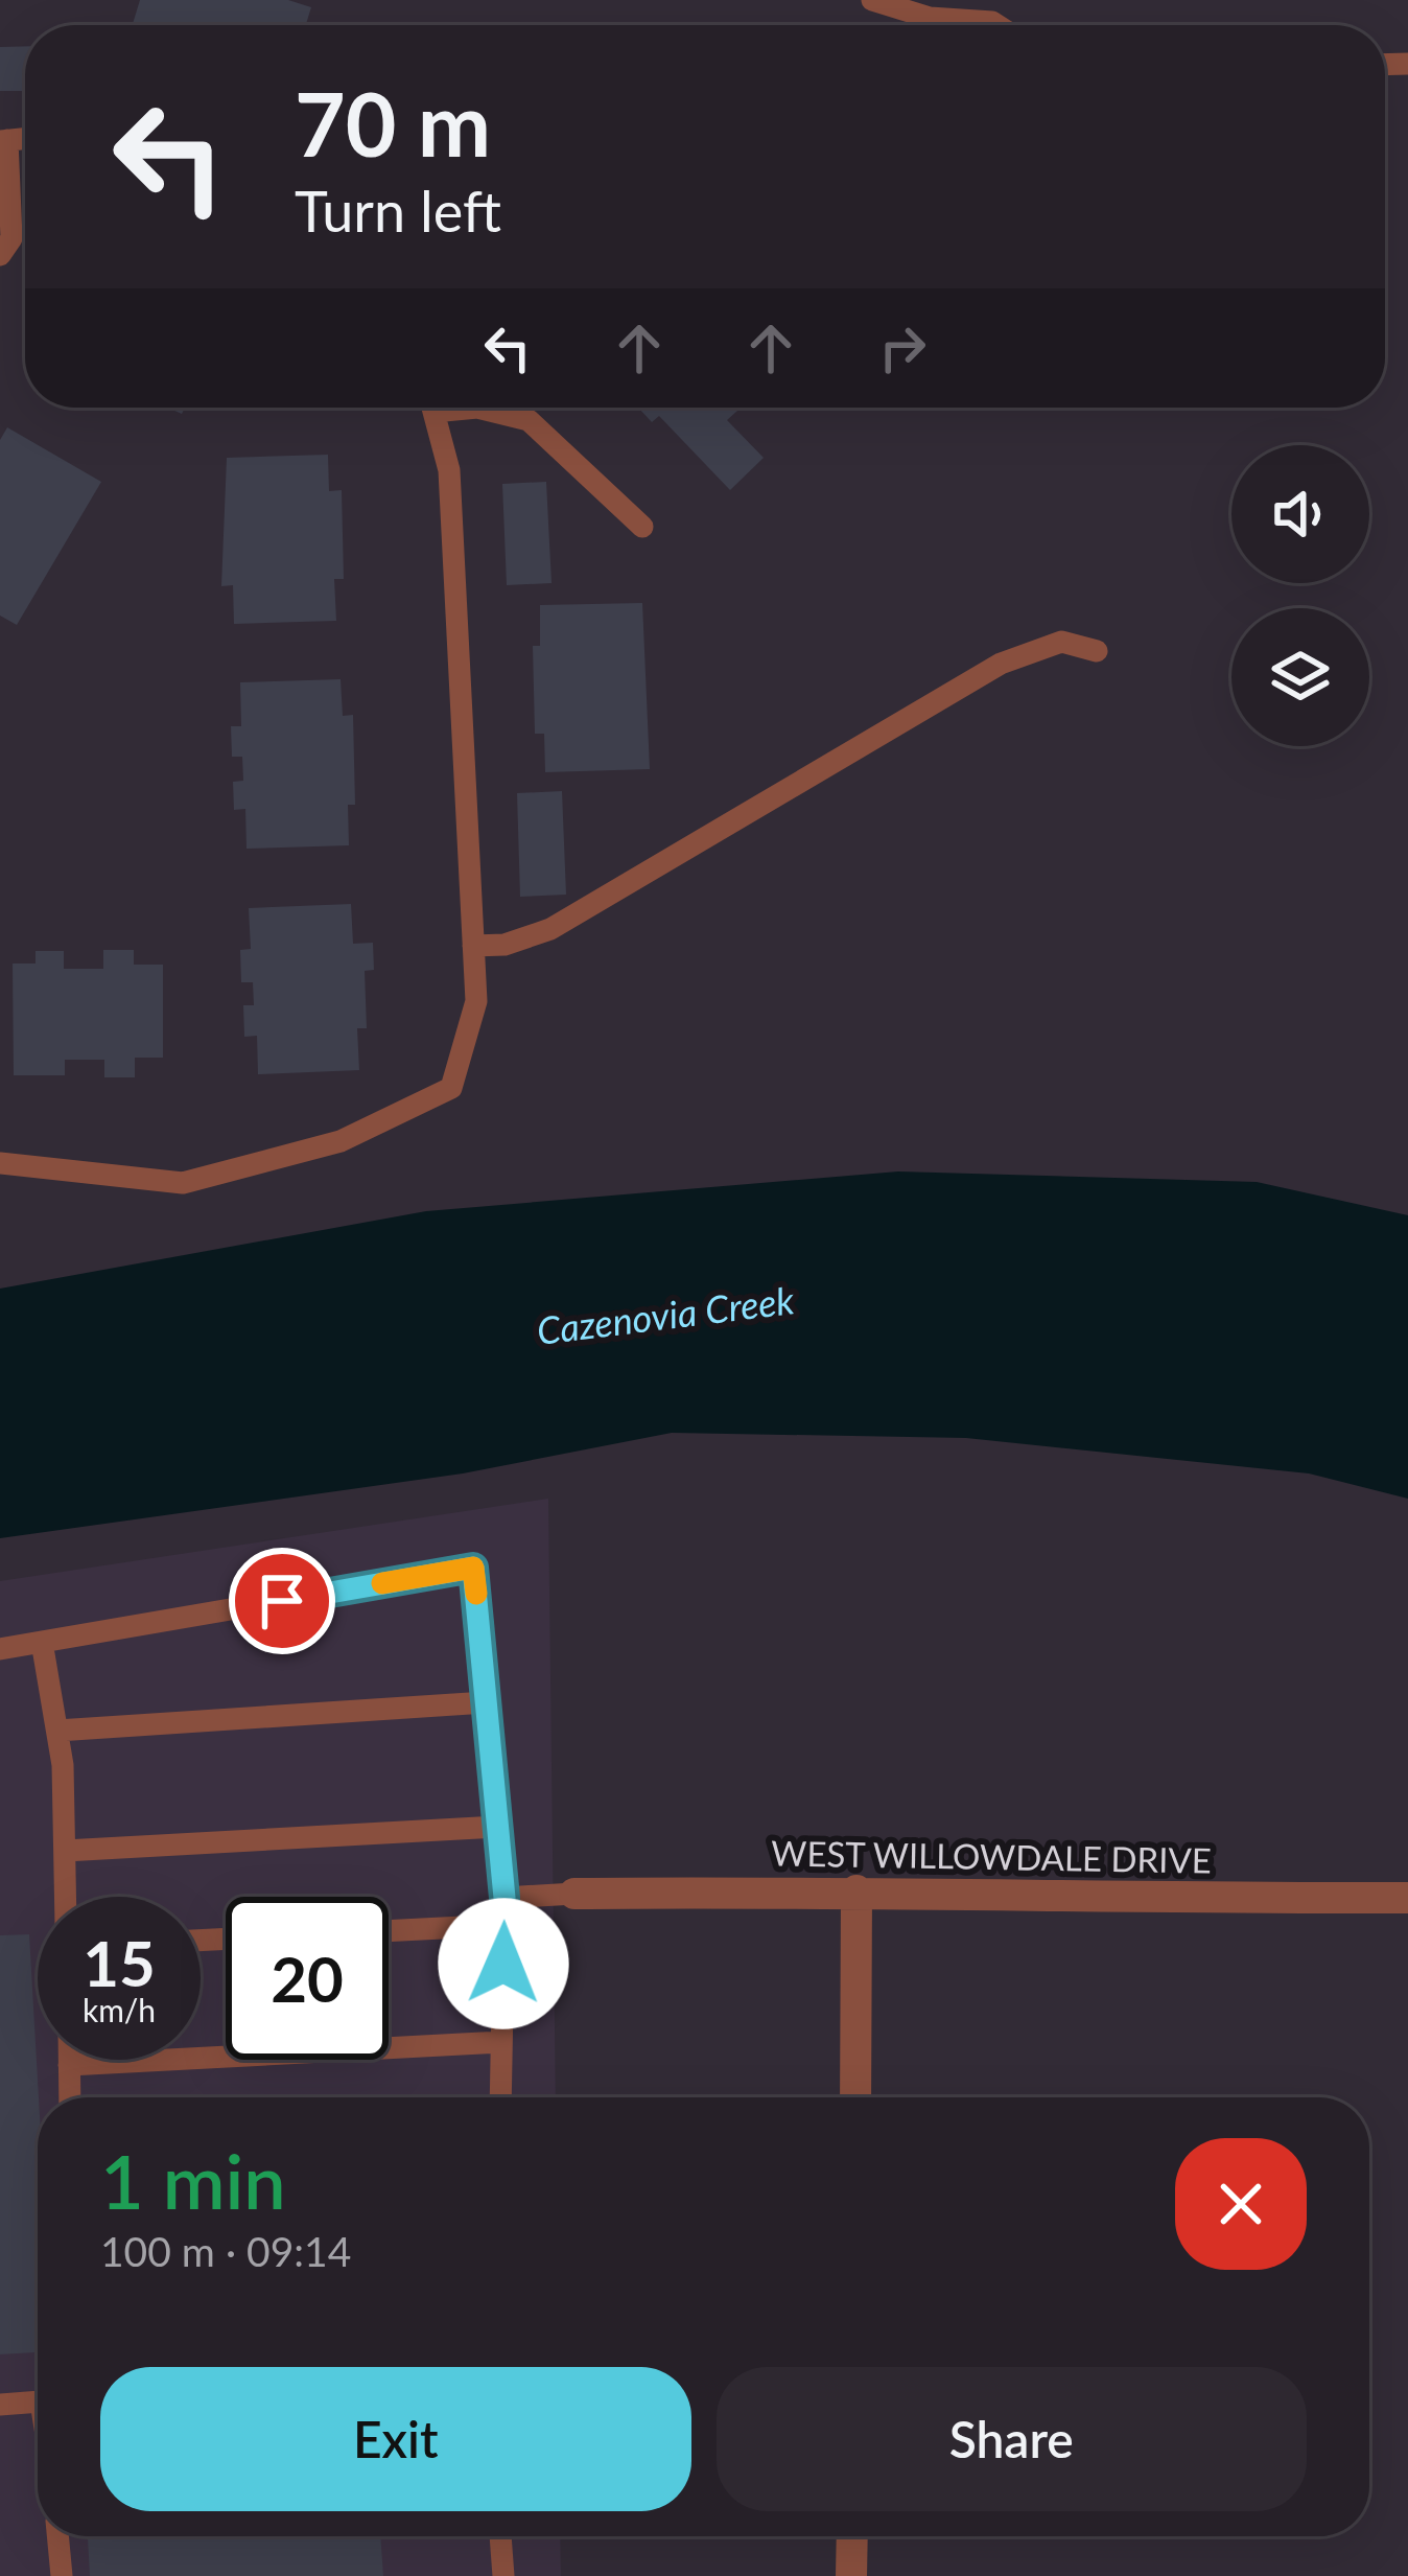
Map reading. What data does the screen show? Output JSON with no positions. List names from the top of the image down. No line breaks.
{"streets":{"street":["WEST WILLOWDALE DRIVE"]},"water":["Cazenovia Creek"],"page":{"turn":["70 m","Turn left"],"speed":"15 km/h","limit":"20","heading":["1 min","100 m · 09:14"],"buttons":["Exit","Share"]}}
